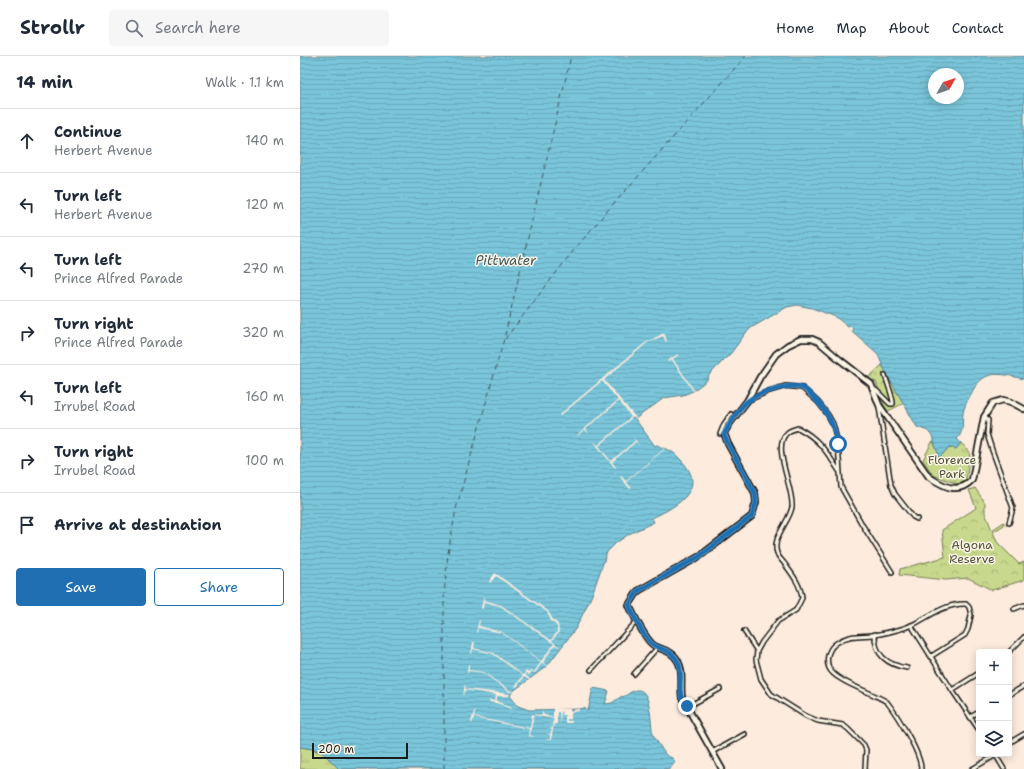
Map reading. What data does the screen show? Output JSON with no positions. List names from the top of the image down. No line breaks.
{"water":["Pittwater"],"parks":["Florence Park","Algona Reserve"],"scale_bar":"200 m","north":"top right","page":{"header":"Strollr","search":"Search here","nav":["Home","Map","About","Contact"],"heading":["14 min","Walk · 1.1 km"],"list":[["Continue","Herbert Avenue","140 m"],["Turn left","Herbert Avenue","120 m"],["Turn left","Prince Alfred Parade","270 m"],["Turn right","Prince Alfred Parade","320 m"],["Turn left","Irrubel Road","160 m"],["Turn right","Irrubel Road","100 m"],"Arrive at destination"],"buttons":["Save","Share"],"map_buttons":["+","−"],"scale":"200 m"}}
